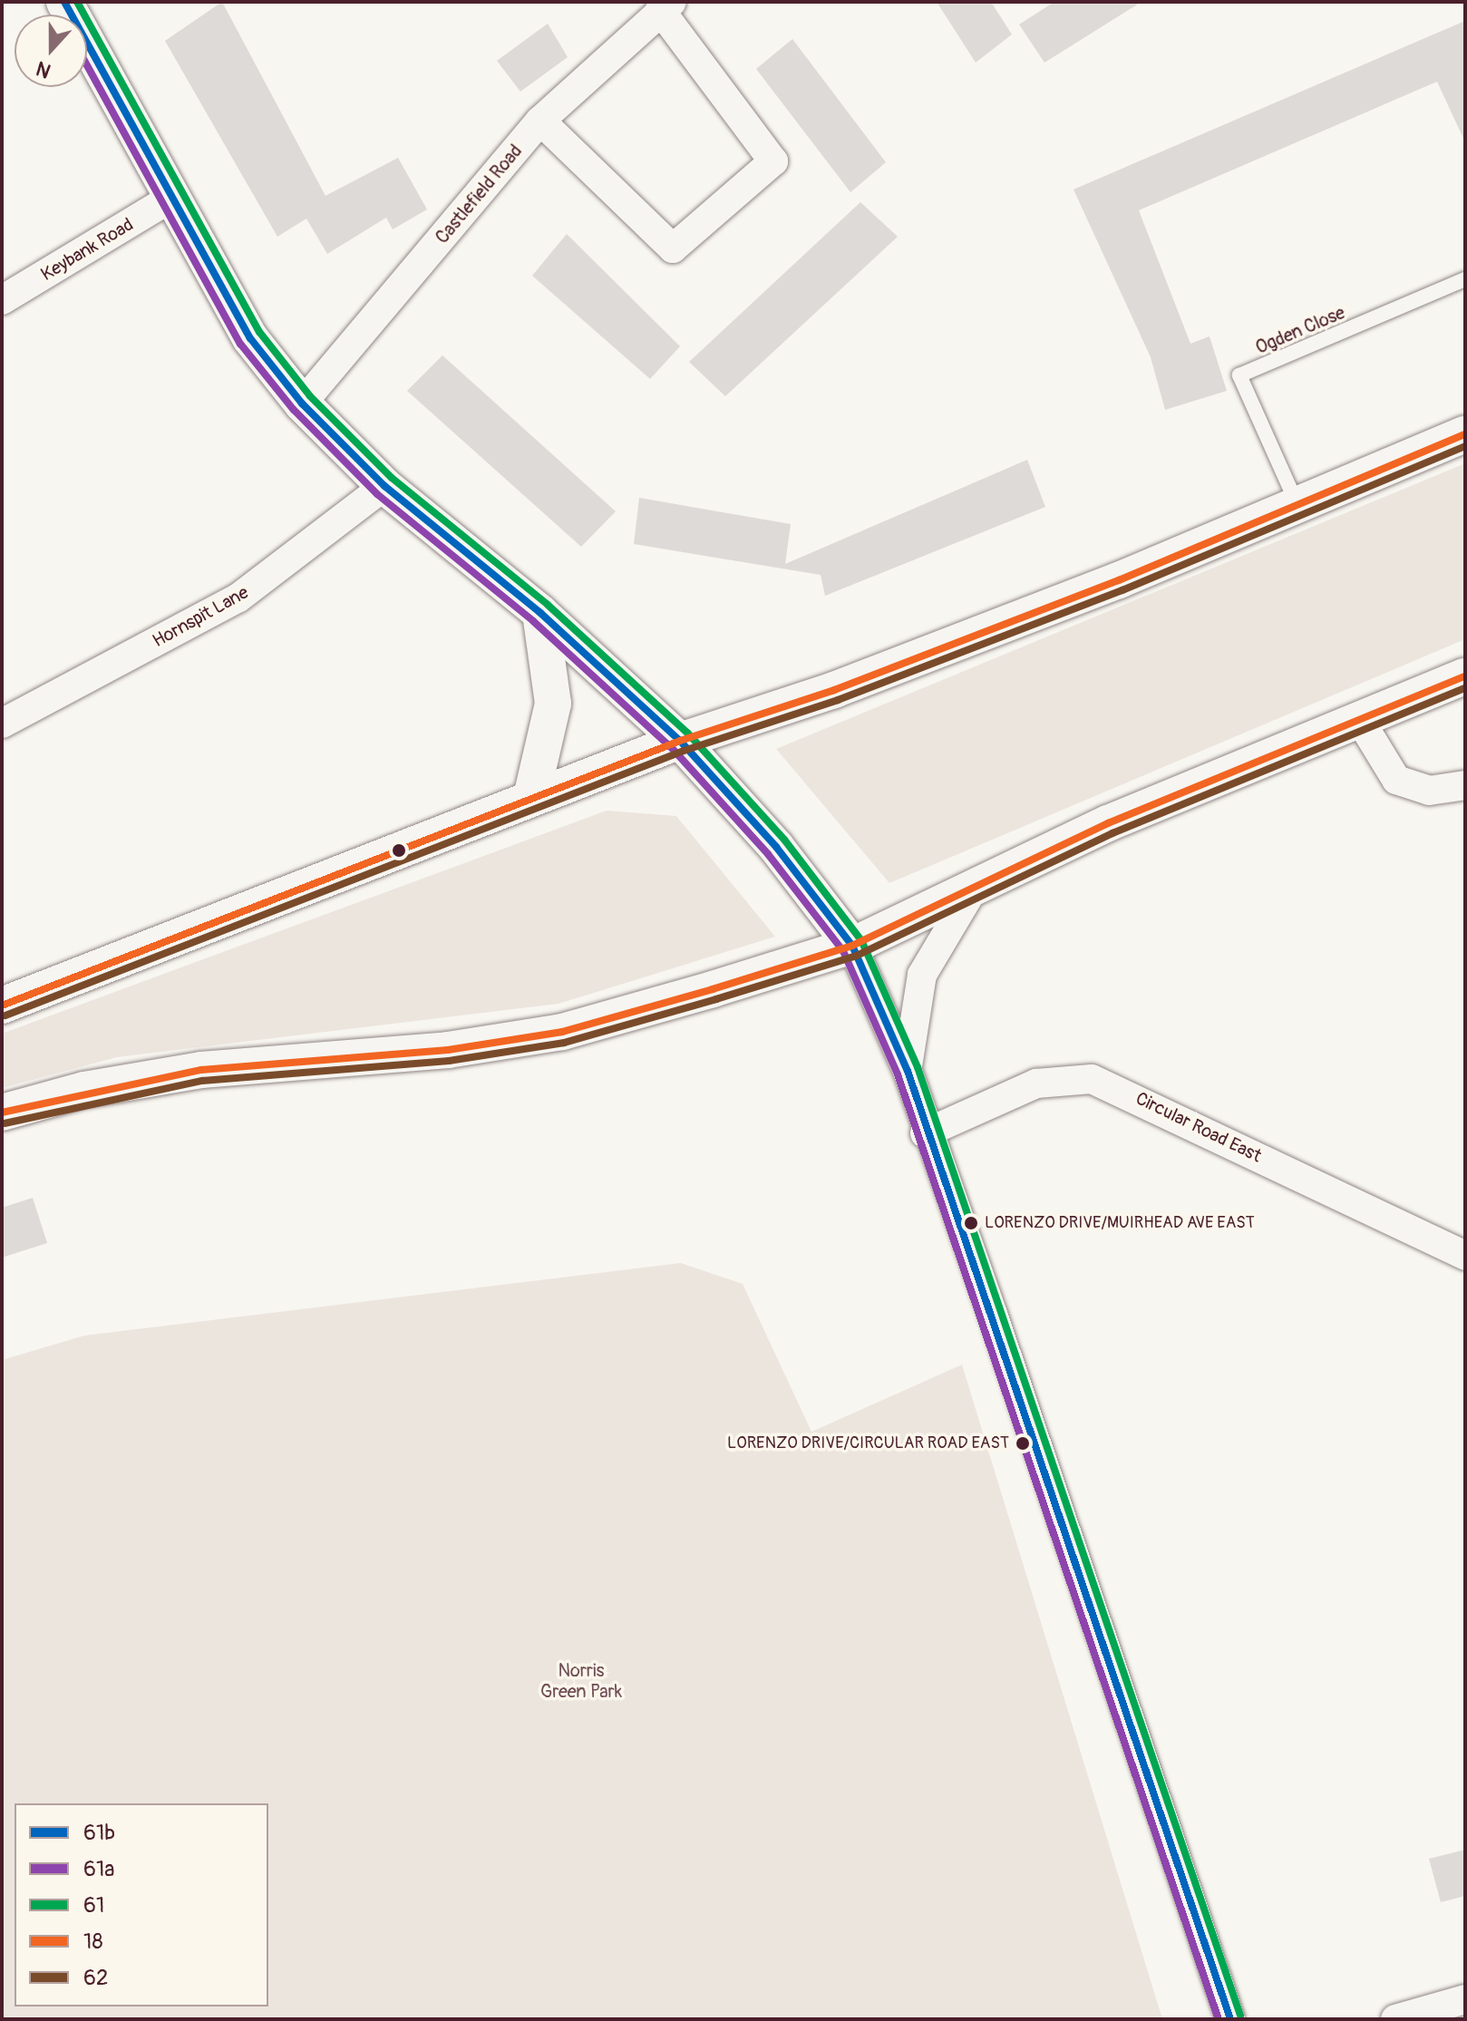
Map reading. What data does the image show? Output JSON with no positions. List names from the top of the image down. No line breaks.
{"streets":{"street":["Castlefield Road","Keybank Road","Hornspit Lane","Circular Road East"],"lane":["Ogden Close"]},"parks":["Norris Green Park"],"places":["LORENZO DRIVE/MUIRHEAD AVE EAST","LORENZO DRIVE/CIRCULAR ROAD EAST"],"lines":["transit line 61b","transit line 61","transit line 61a","transit line 18","transit line 62"],"legend":["61b","61a","61","18","62"],"north":"bottom"}
